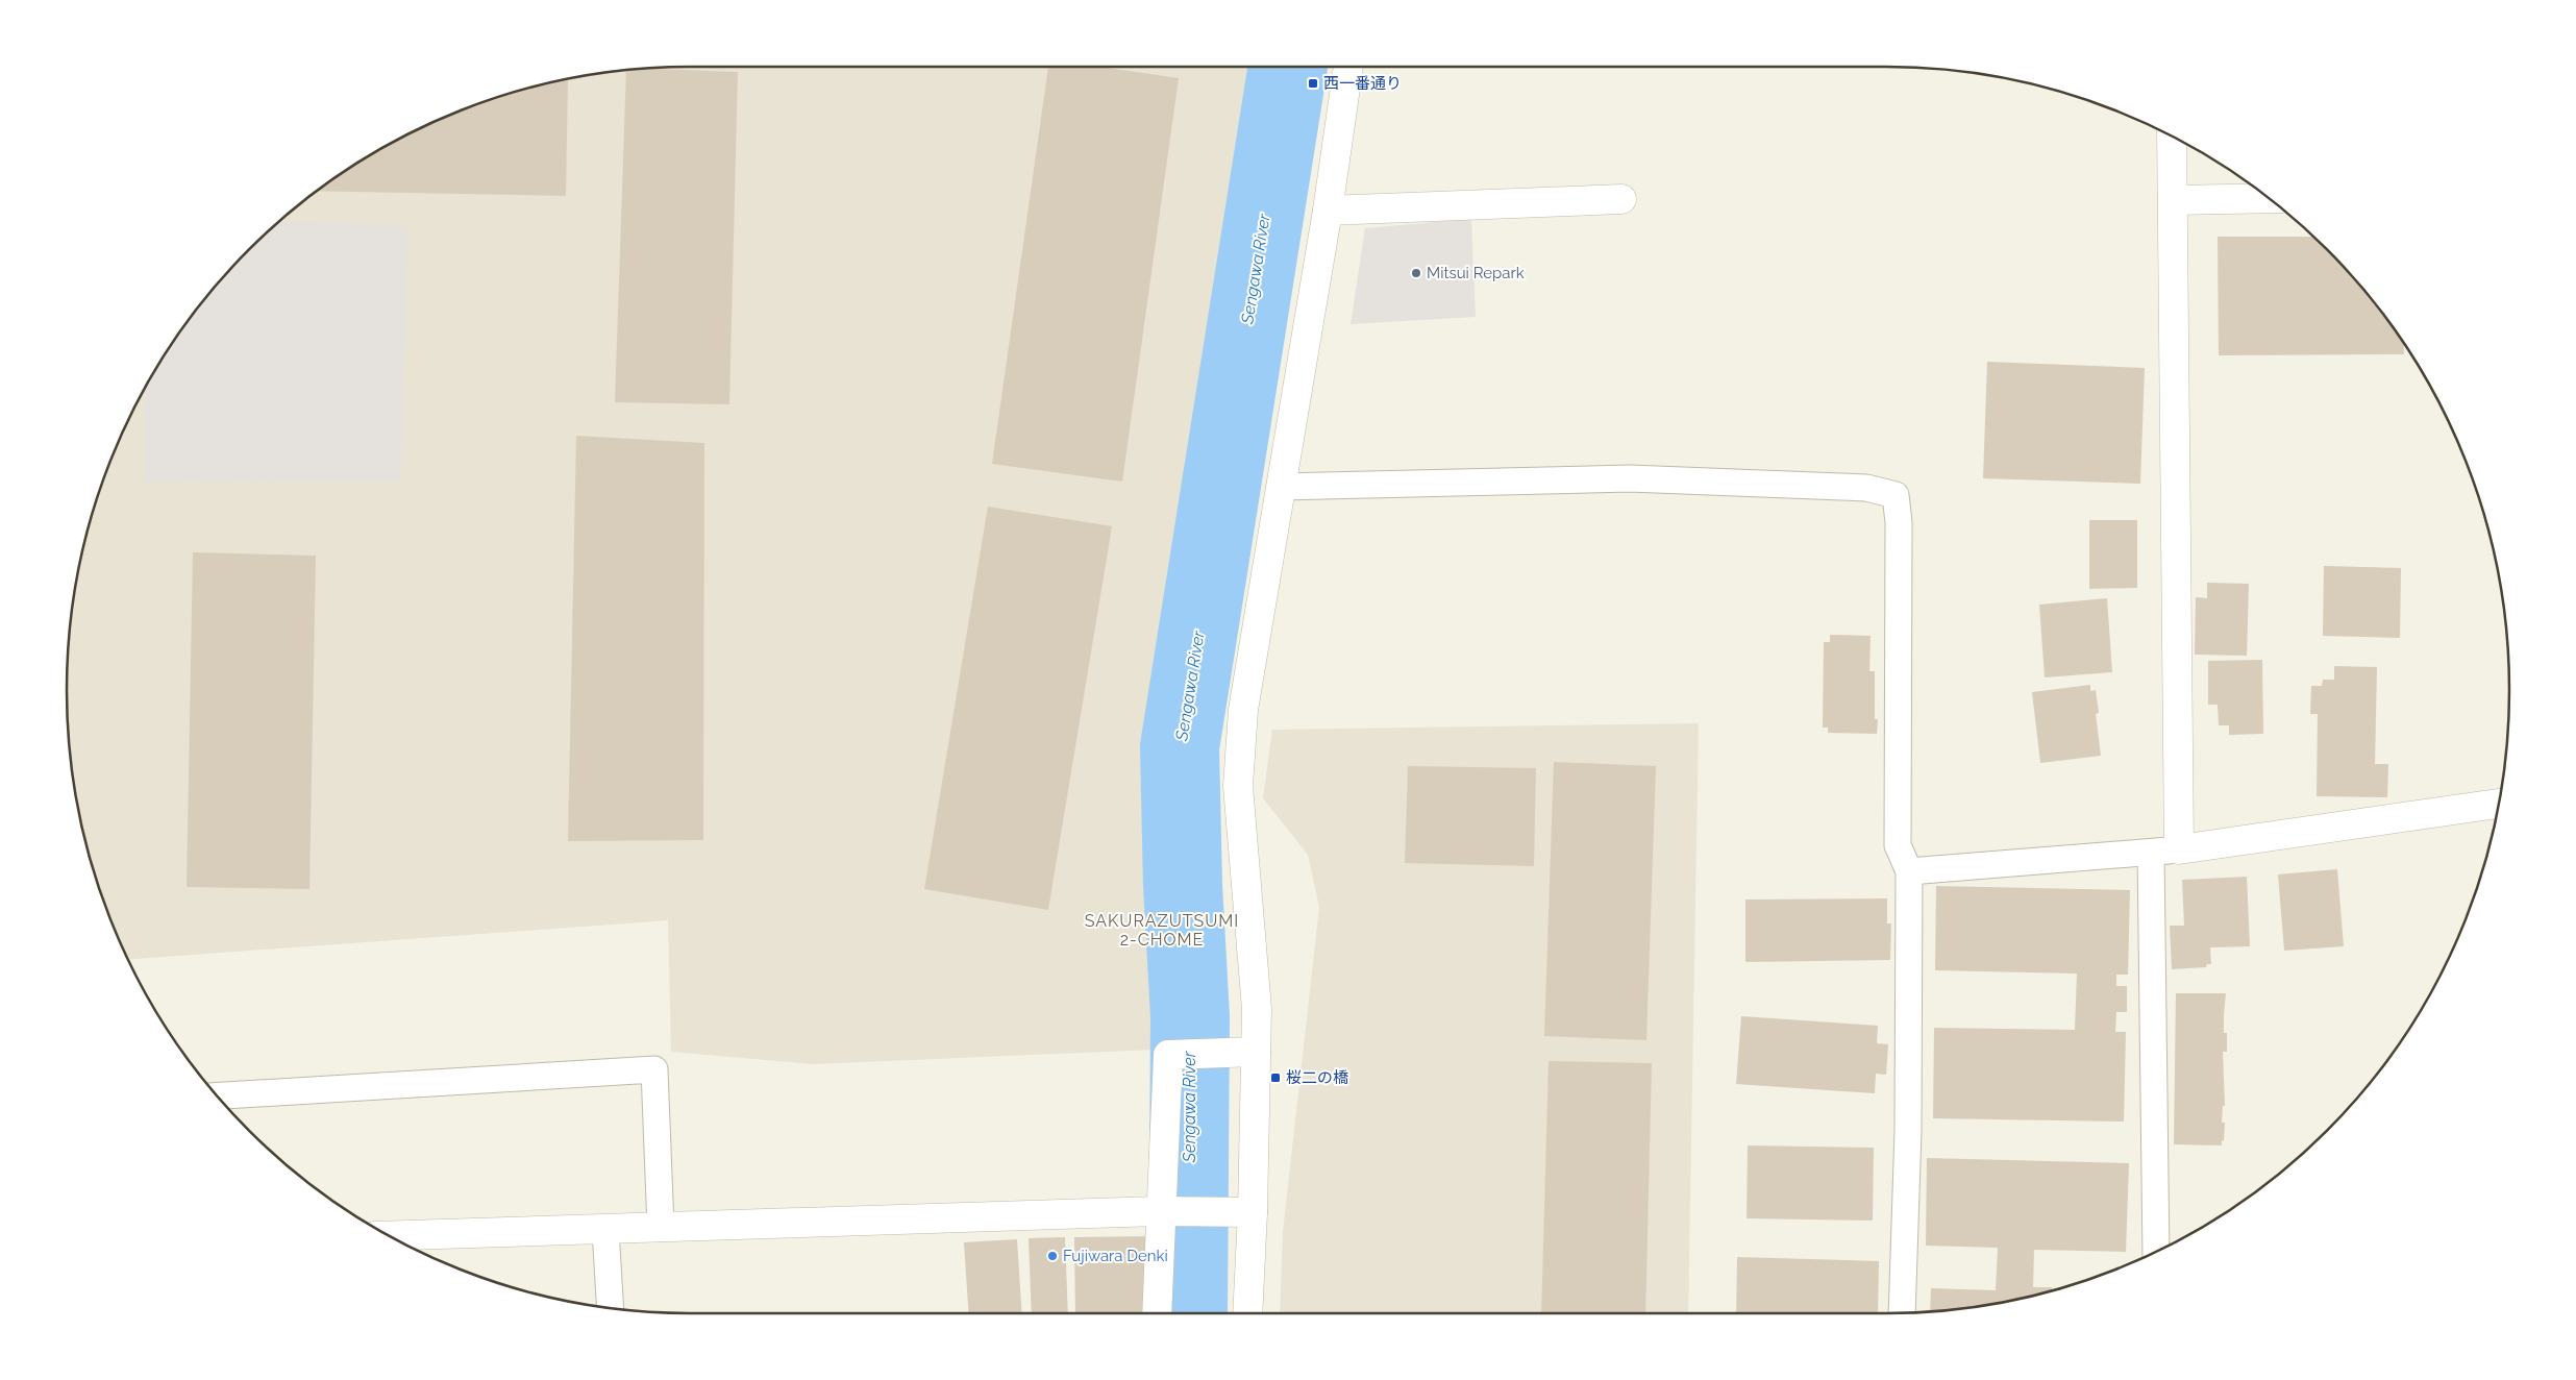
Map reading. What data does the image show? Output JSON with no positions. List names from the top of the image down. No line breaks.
{"districts":["SAKURAZUTSUMI 2-CHOME"],"water":["Sengawa River"],"places":{"transit":["西一番通り","桜二の橋"],"other":["Mitsui Repark","Fujiwara Denki"]}}
